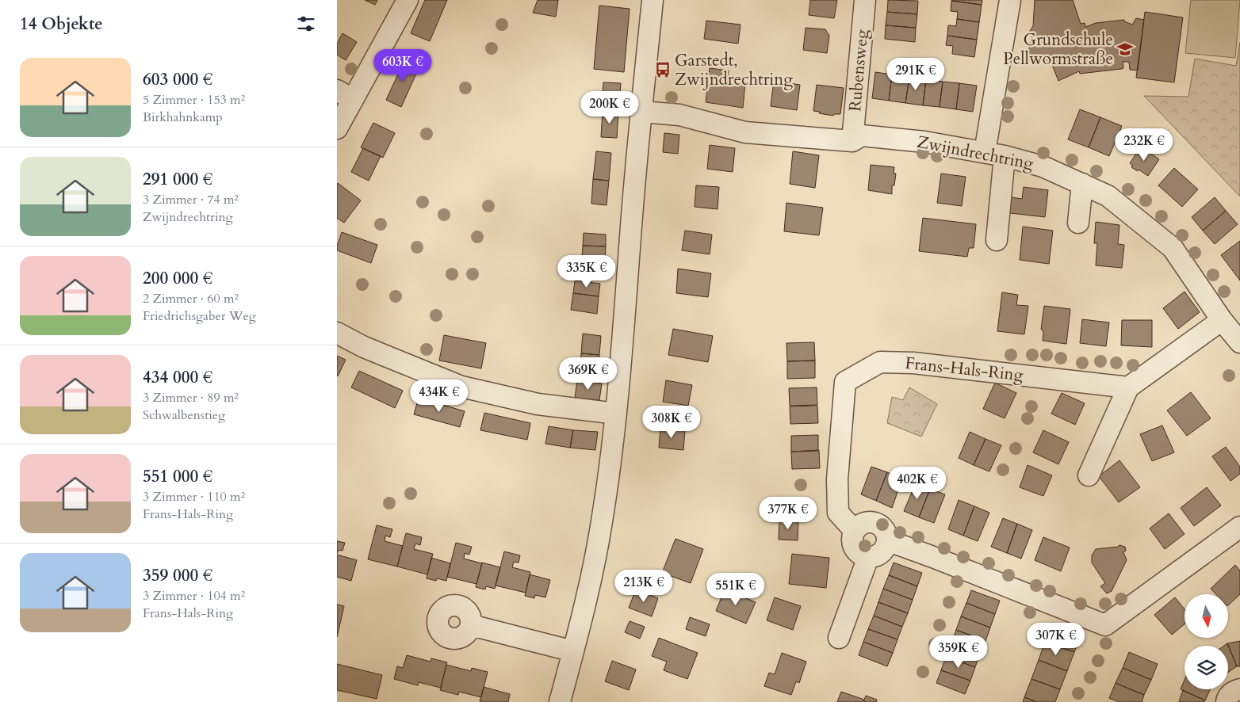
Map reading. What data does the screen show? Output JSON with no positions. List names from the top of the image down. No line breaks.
{"streets":{"street":["Rubensweg","Zwijndrechtring","Frans-Hals-Ring"]},"crossings":[["Rubensweg","Zwijndrechtring"]],"places":{"school or university":["Grundschule Pellwormstraße"],"bus stop":["Garstedt, Zwijndrechtring"]},"north":"bottom","page":{"heading":"14 Objekte","list":[{"name":"603 000 €","note":"5 Zimmer · 153 m² · Birkhahnkamp"},{"name":"291 000 €","note":"3 Zimmer · 74 m² · Zwijndrechtring"},{"name":"200 000 €","note":"2 Zimmer · 60 m² · Friedrichsgaber Weg"},{"name":"434 000 €","note":"3 Zimmer · 89 m² · Schwalbenstieg"},{"name":"551 000 €","note":"3 Zimmer · 110 m² · Frans-Hals-Ring"},{"name":"359 000 €","note":"3 Zimmer · 104 m² · Frans-Hals-Ring"}],"price":["603K €","291K €","200K €","232K €","335K €","369K €","434K €","308K €","402K €","377K €","213K €","551K €","307K €","359K €"]}}
